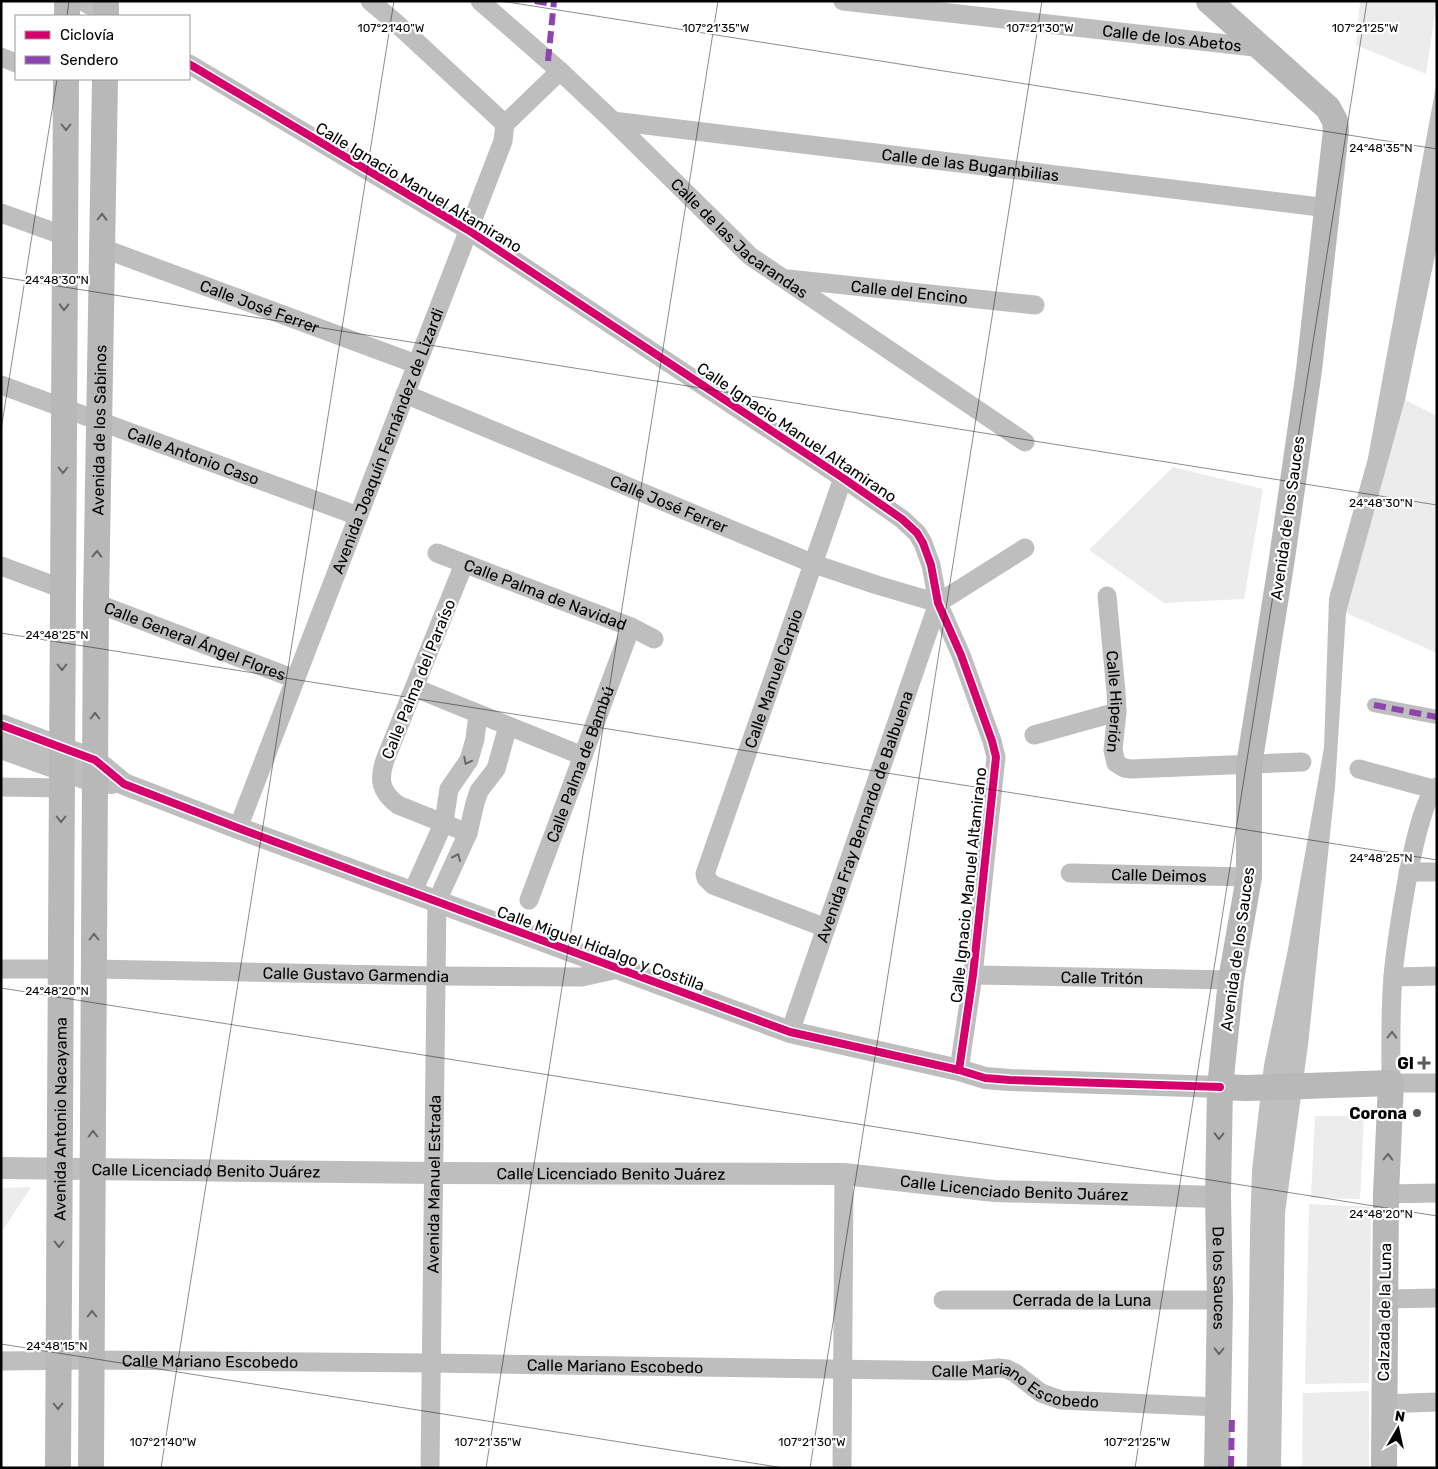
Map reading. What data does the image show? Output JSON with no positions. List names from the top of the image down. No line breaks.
{"streets":{"main road":["Avenida de los Sabinos","Avenida de los Sauces","Calle Miguel Hidalgo y Costilla","Avenida Antonio Nacayama","De los Sauces","Calzada de la Luna"],"street":["Calle de los Abetos","Calle de las Bugambilias","Calle Ignacio Manuel Altamirano","Calle de las Jacarandas","Calle del Encino","Calle José Ferrer","Avenida Joaquín Fernández de Lizardi","Calle Antonio Caso","Calle Palma de Navidad","Calle General Ángel Flores","Calle Manuel Carpio","Calle Palma del Paraíso","Calle Hiperión","Calle Palma de Bambú","Avenida Fray Bernardo de Balbuena","Calle Deimos","Calle Gustavo Garmendia","Calle Tritón","Calle Licenciado Benito Juárez","Avenida Manuel Estrada","Cerrada de la Luna","Calle Mariano Escobedo"]},"crossings":[["Calle de los Abetos","Avenida de los Sauces"],["Calle de las Bugambilias","Calle de las Jacarandas"],["Calle de las Bugambilias","Avenida de los Sauces"],["Calle Ignacio Manuel Altamirano","Calle José Ferrer"],["Calle Ignacio Manuel Altamirano","Avenida Joaquín Fernández de Lizardi"],["Calle Ignacio Manuel Altamirano","Calle Manuel Carpio"],["Calle Ignacio Manuel Altamirano","Avenida Fray Bernardo de Balbuena"],["Calle Ignacio Manuel Altamirano","Calle Miguel Hidalgo y Costilla"],["Calle Ignacio Manuel Altamirano","Calle Tritón"],["Calle de las Jacarandas","Calle del Encino"],["Calle José Ferrer","Avenida de los Sabinos"],["Calle José Ferrer","Avenida Joaquín Fernández de Lizardi"],["Calle José Ferrer","Calle Manuel Carpio"],["Calle José Ferrer","Avenida Fray Bernardo de Balbuena"],["Avenida de los Sabinos","Calle Antonio Caso"],["Avenida de los Sabinos","Calle General Ángel Flores"],["Avenida de los Sabinos","Calle Miguel Hidalgo y Costilla"],["Avenida de los Sabinos","Avenida Antonio Nacayama"],["Avenida Joaquín Fernández de Lizardi","Calle Antonio Caso"],["Avenida Joaquín Fernández de Lizardi","Calle General Ángel Flores"],["Avenida Joaquín Fernández de Lizardi","Calle Miguel Hidalgo y Costilla"],["Avenida de los Sauces","Calle Hiperión"],["Avenida de los Sauces","Calle Deimos"],["Avenida de los Sauces","Calle Miguel Hidalgo y Costilla"],["Avenida de los Sauces","Calle Tritón"],["Avenida de los Sauces","De los Sauces"],["Calle Palma de Navidad","Calle Palma del Paraíso"],["Calle Palma de Navidad","Calle Palma de Bambú"],["Calle Manuel Carpio","Avenida Fray Bernardo de Balbuena"],["Avenida Fray Bernardo de Balbuena","Calle Miguel Hidalgo y Costilla"],["Calle Miguel Hidalgo y Costilla","Calle Gustavo Garmendia"],["Calle Miguel Hidalgo y Costilla","Avenida Antonio Nacayama"],["Calle Miguel Hidalgo y Costilla","Avenida Manuel Estrada"],["Calle Miguel Hidalgo y Costilla","De los Sauces"],["Calle Miguel Hidalgo y Costilla","Calzada de la Luna"],["Calle Gustavo Garmendia","Avenida Antonio Nacayama"],["Calle Gustavo Garmendia","Avenida Manuel Estrada"],["Avenida Antonio Nacayama","Calle Licenciado Benito Juárez"],["Avenida Antonio Nacayama","Calle Mariano Escobedo"],["Calle Licenciado Benito Juárez","Avenida Manuel Estrada"],["Calle Licenciado Benito Juárez","De los Sauces"],["Avenida Manuel Estrada","Calle Mariano Escobedo"],["De los Sauces","Cerrada de la Luna"],["De los Sauces","Calle Mariano Escobedo"]],"one_way":["De los Sauces"],"places":{"health":["GI"],"other":["Corona"]},"legend":["Ciclovía","Sendero"],"north":"top","coordinates":["107°21'40\"W","107°21'35\"W","107°21'30\"W","107°21'25\"W","24°48'35\"N","24°48'30\"N","24°48'25\"N","24°48'20\"N","24°48'15\"N"]}
